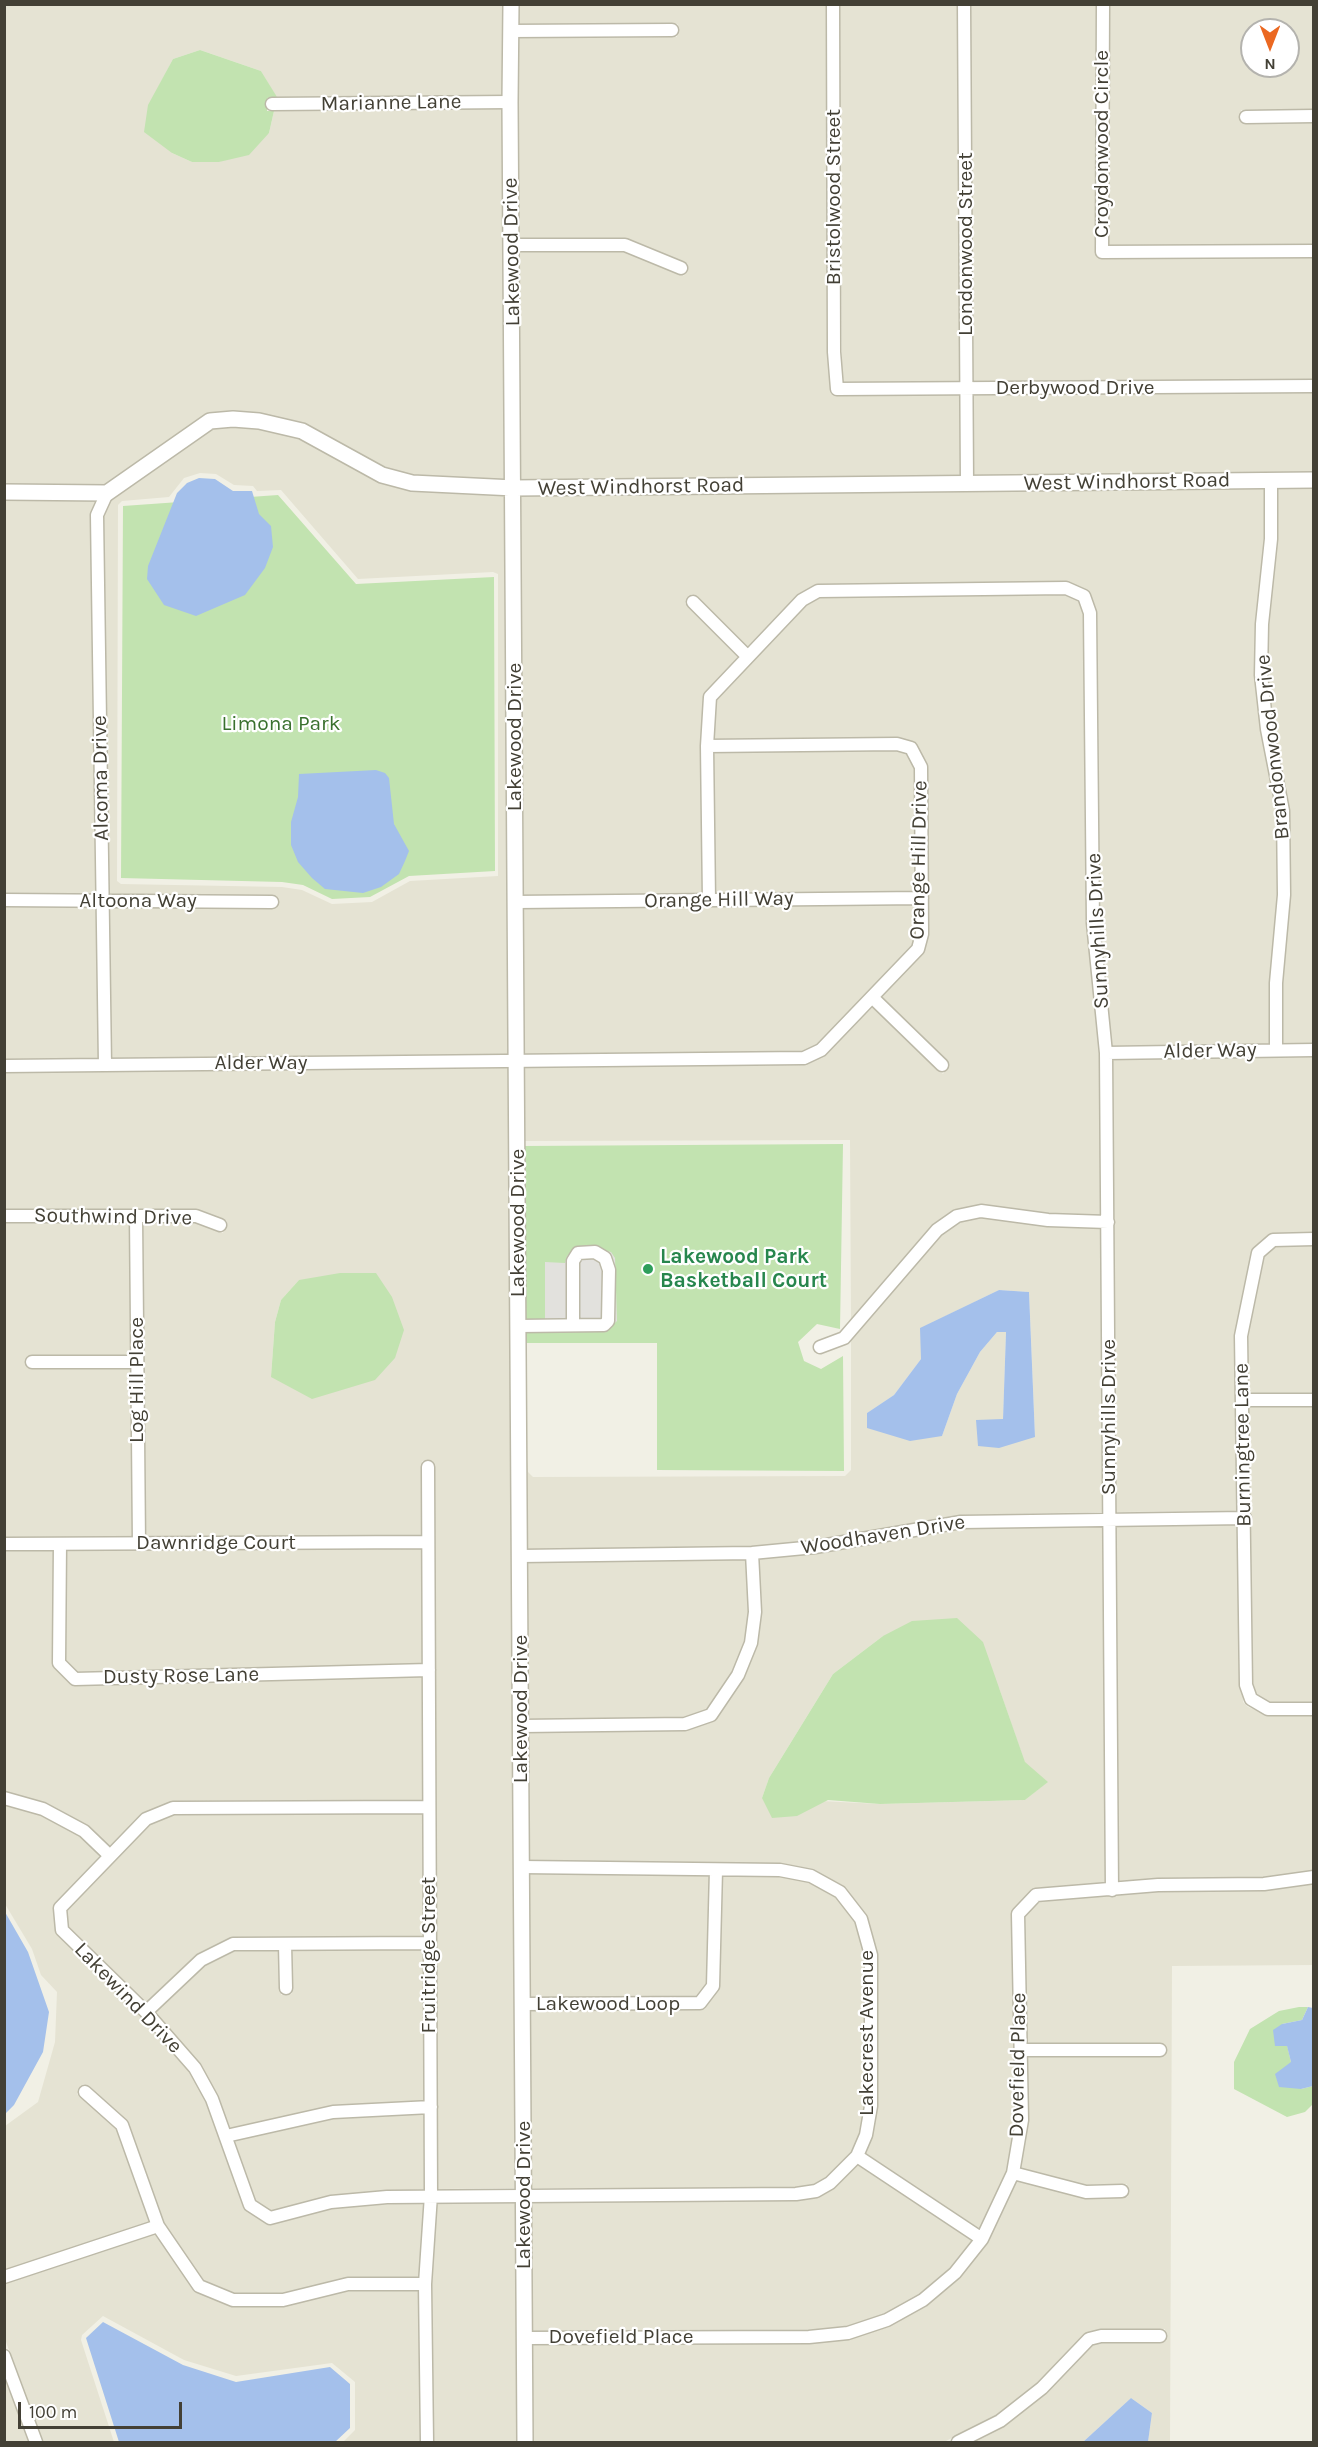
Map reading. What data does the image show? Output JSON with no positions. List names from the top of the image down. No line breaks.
{"streets":{"street":["Marianne Lane","Croydonwood Circle","Bristolwood Street","Londonwood Street","Lakewood Drive","Derbywood Drive","West Windhorst Road","Brandonwood Drive","Alcoma Drive","Orange Hill Drive","Orange Hill Way","Altoona Way","Sunnyhills Drive","Alder Way","Southwind Drive","Log Hill Place","Burningtree Lane","Woodhaven Drive","Dawnridge Court","Dusty Rose Lane","Fruitridge Street","Lakewind Drive","Lakewood Loop","Lakecrest Avenue","Dovefield Place"]},"crossings":[["Marianne Lane","Lakewood Drive"],["Bristolwood Street","Derbywood Drive"],["Londonwood Street","Derbywood Drive"],["Londonwood Street","West Windhorst Road"],["Lakewood Drive","West Windhorst Road"],["Lakewood Drive","Orange Hill Drive"],["Lakewood Drive","Orange Hill Way"],["Lakewood Drive","Alder Way"],["Lakewood Drive","Woodhaven Drive"],["Lakewood Drive","Lakewind Drive"],["Lakewood Drive","Lakewood Loop"],["Lakewood Drive","Lakecrest Avenue"],["Lakewood Drive","Dovefield Place"],["West Windhorst Road","Brandonwood Drive"],["West Windhorst Road","Alcoma Drive"],["Brandonwood Drive","Alder Way"],["Alcoma Drive","Altoona Way"],["Alcoma Drive","Alder Way"],["Orange Hill Drive","Orange Hill Way"],["Orange Hill Drive","Sunnyhills Drive"],["Orange Hill Drive","Alder Way"],["Orange Hill Way","Sunnyhills Drive"],["Sunnyhills Drive","Alder Way"],["Sunnyhills Drive","Woodhaven Drive"],["Sunnyhills Drive","Dovefield Place"],["Southwind Drive","Log Hill Place"],["Log Hill Place","Dawnridge Court"],["Burningtree Lane","Woodhaven Drive"],["Dawnridge Court","Dusty Rose Lane"],["Dawnridge Court","Fruitridge Street"],["Dusty Rose Lane","Fruitridge Street"],["Fruitridge Street","Lakewind Drive"],["Lakewind Drive","Lakecrest Avenue"],["Lakewood Loop","Lakecrest Avenue"]],"parks":["Limona Park"],"places":["Lakewood Park Basketball Court"],"scale_bar":"100 m","north":"bottom"}
